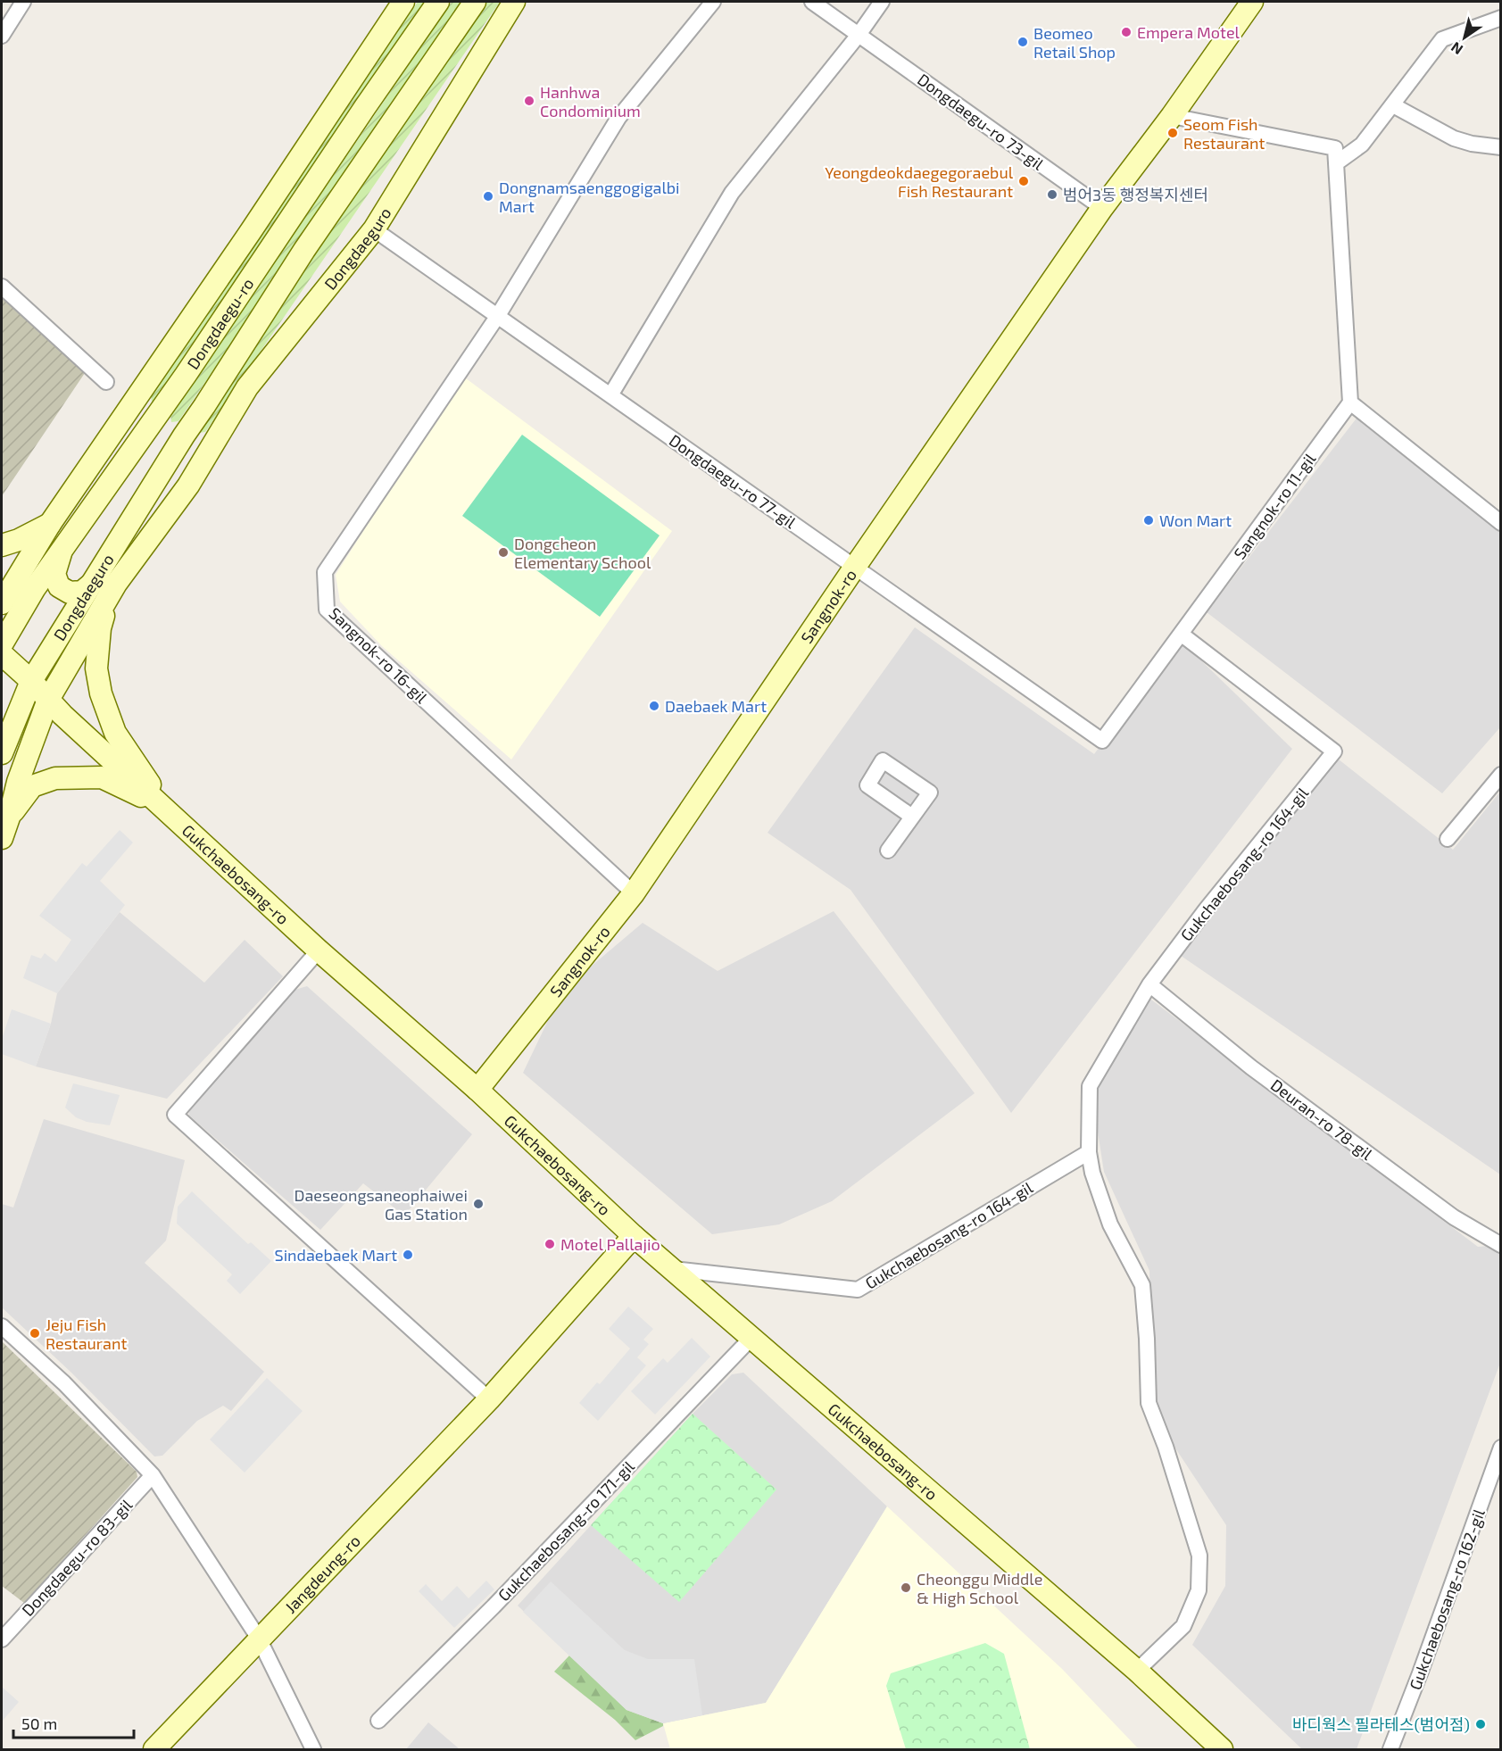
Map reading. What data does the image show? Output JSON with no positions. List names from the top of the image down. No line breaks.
{"streets":{"main road":["Dongdaeguro","Dongdaegu-ro","Sangnok-ro","Gukchaebosang-ro","Jangdeung-ro"],"street":["Dongdaegu-ro 73-gil","Dongdaegu-ro 77-gil","Sangnok-ro 11-gil","Sangnok-ro 16-gil","Gukchaebosang-ro 164-gil","Deuran-ro 78-gil","Gukchaebosang-ro 171-gil","Dongdaegu-ro 83-gil","Gukchaebosang-ro 162-gil"]},"crossings":[["Dongdaegu-ro 73-gil","Sangnok-ro"],["Dongdaeguro","Dongdaegu-ro"],["Dongdaeguro","Dongdaegu-ro 77-gil"],["Dongdaeguro","Gukchaebosang-ro"],["Dongdaegu-ro 77-gil","Sangnok-ro 11-gil"],["Dongdaegu-ro 77-gil","Sangnok-ro"],["Dongdaegu-ro 77-gil","Sangnok-ro 16-gil"],["Sangnok-ro 11-gil","Sangnok-ro"],["Sangnok-ro 11-gil","Gukchaebosang-ro 164-gil"],["Sangnok-ro","Sangnok-ro 16-gil"],["Sangnok-ro","Gukchaebosang-ro"],["Gukchaebosang-ro 164-gil","Gukchaebosang-ro"],["Gukchaebosang-ro 164-gil","Deuran-ro 78-gil"],["Gukchaebosang-ro","Gukchaebosang-ro 171-gil"],["Gukchaebosang-ro","Jangdeung-ro"]],"places":["Empera Motel","Beomeo Retail Shop","Hanhwa Condominium","Seom Fish Restaurant","Yeongdeokdaegegoraebul Fish Restaurant","범어3동 행정복지센터","Dongnamsaenggogigalbi Mart","Won Mart","Dongcheon Elementary School","Daebaek Mart","Daeseongsaneophaiwei Gas Station","Motel Pallajio","Sindaebaek Mart","Jeju Fish Restaurant","Cheonggu Middle & High School","바디웍스 필라테스(범어점)"],"scale_bar":"50 m","north":"bottom left"}
